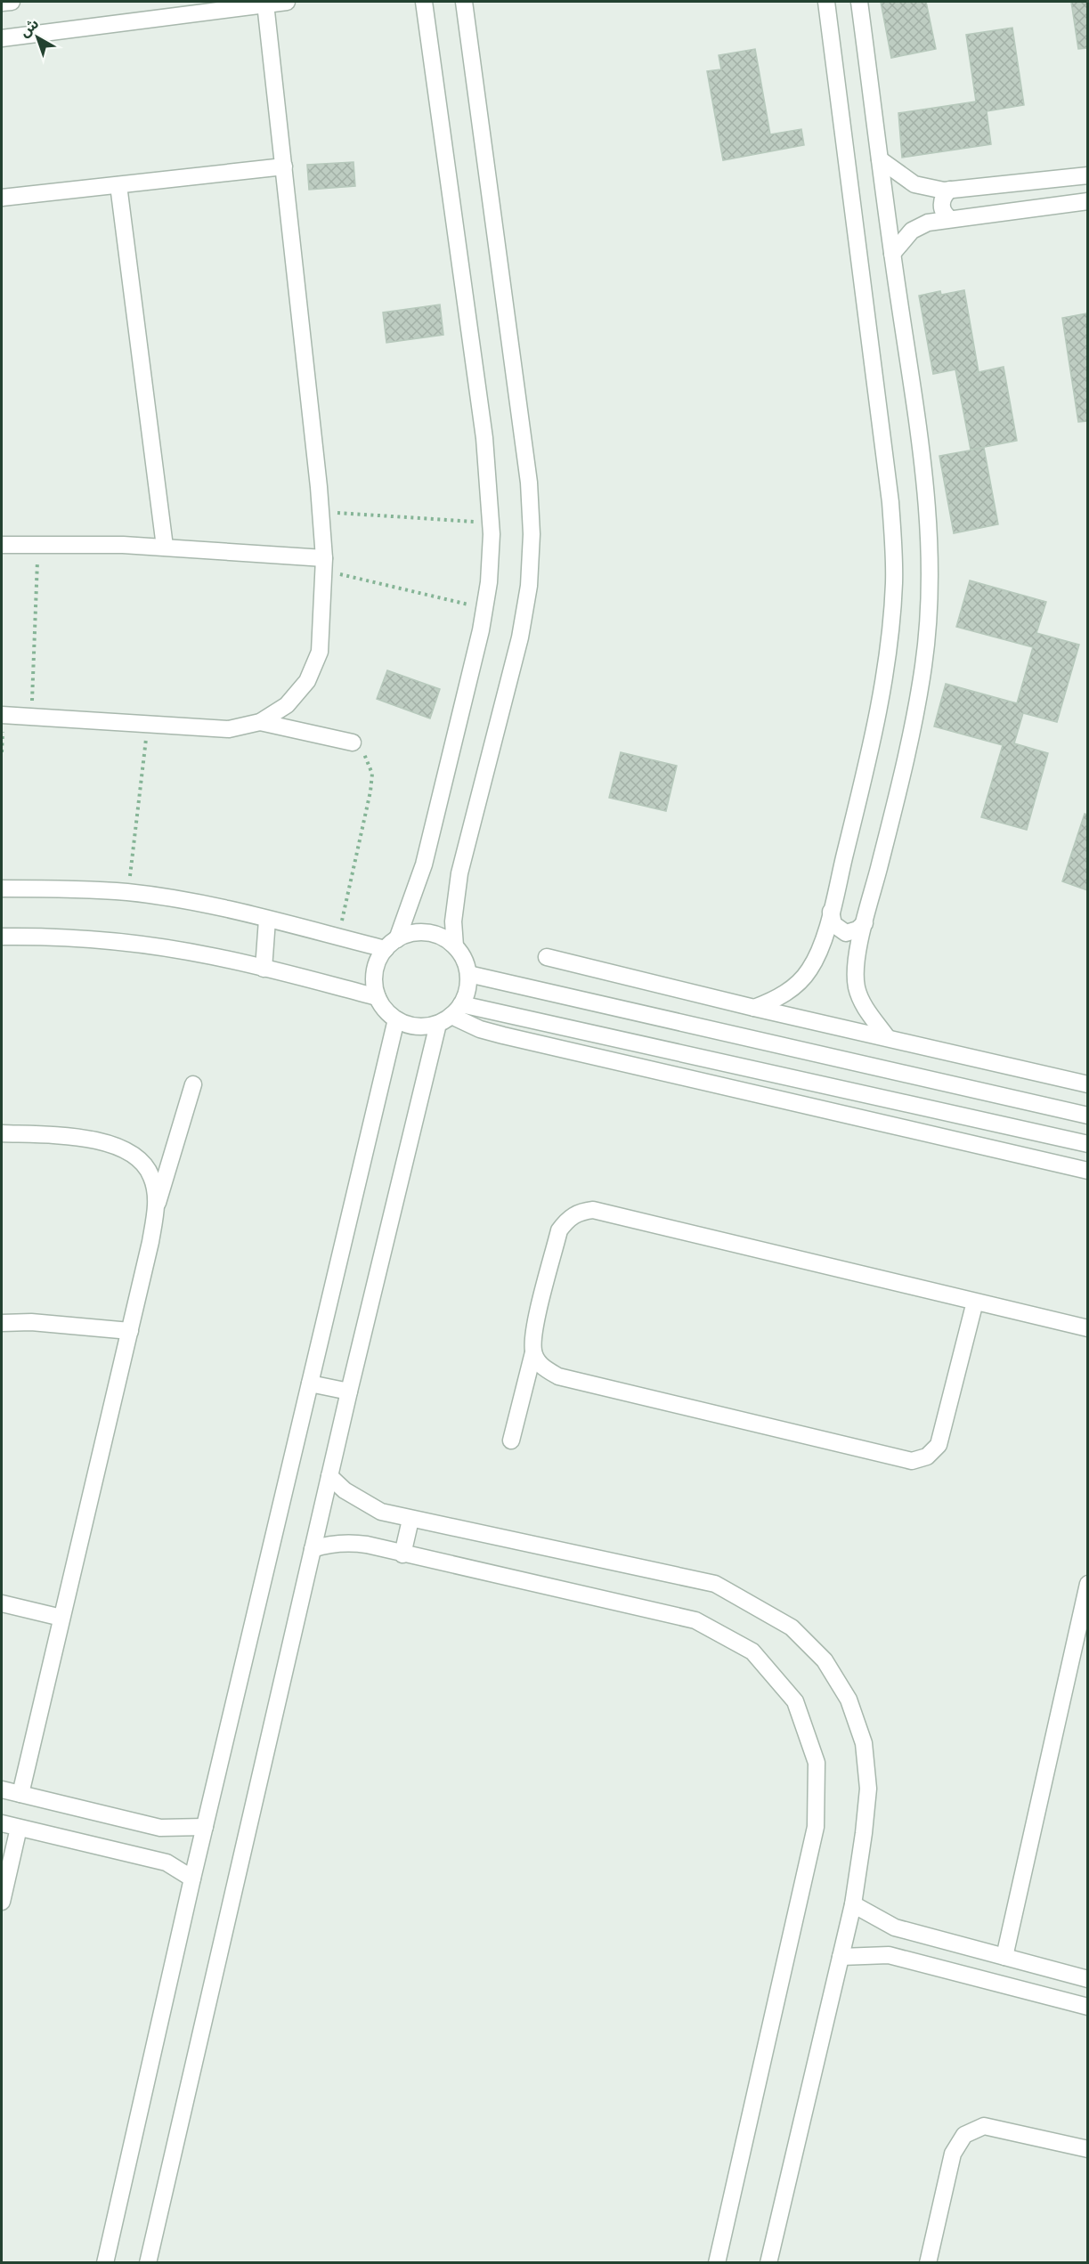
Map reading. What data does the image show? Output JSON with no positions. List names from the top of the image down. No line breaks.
{"north":"top left"}
